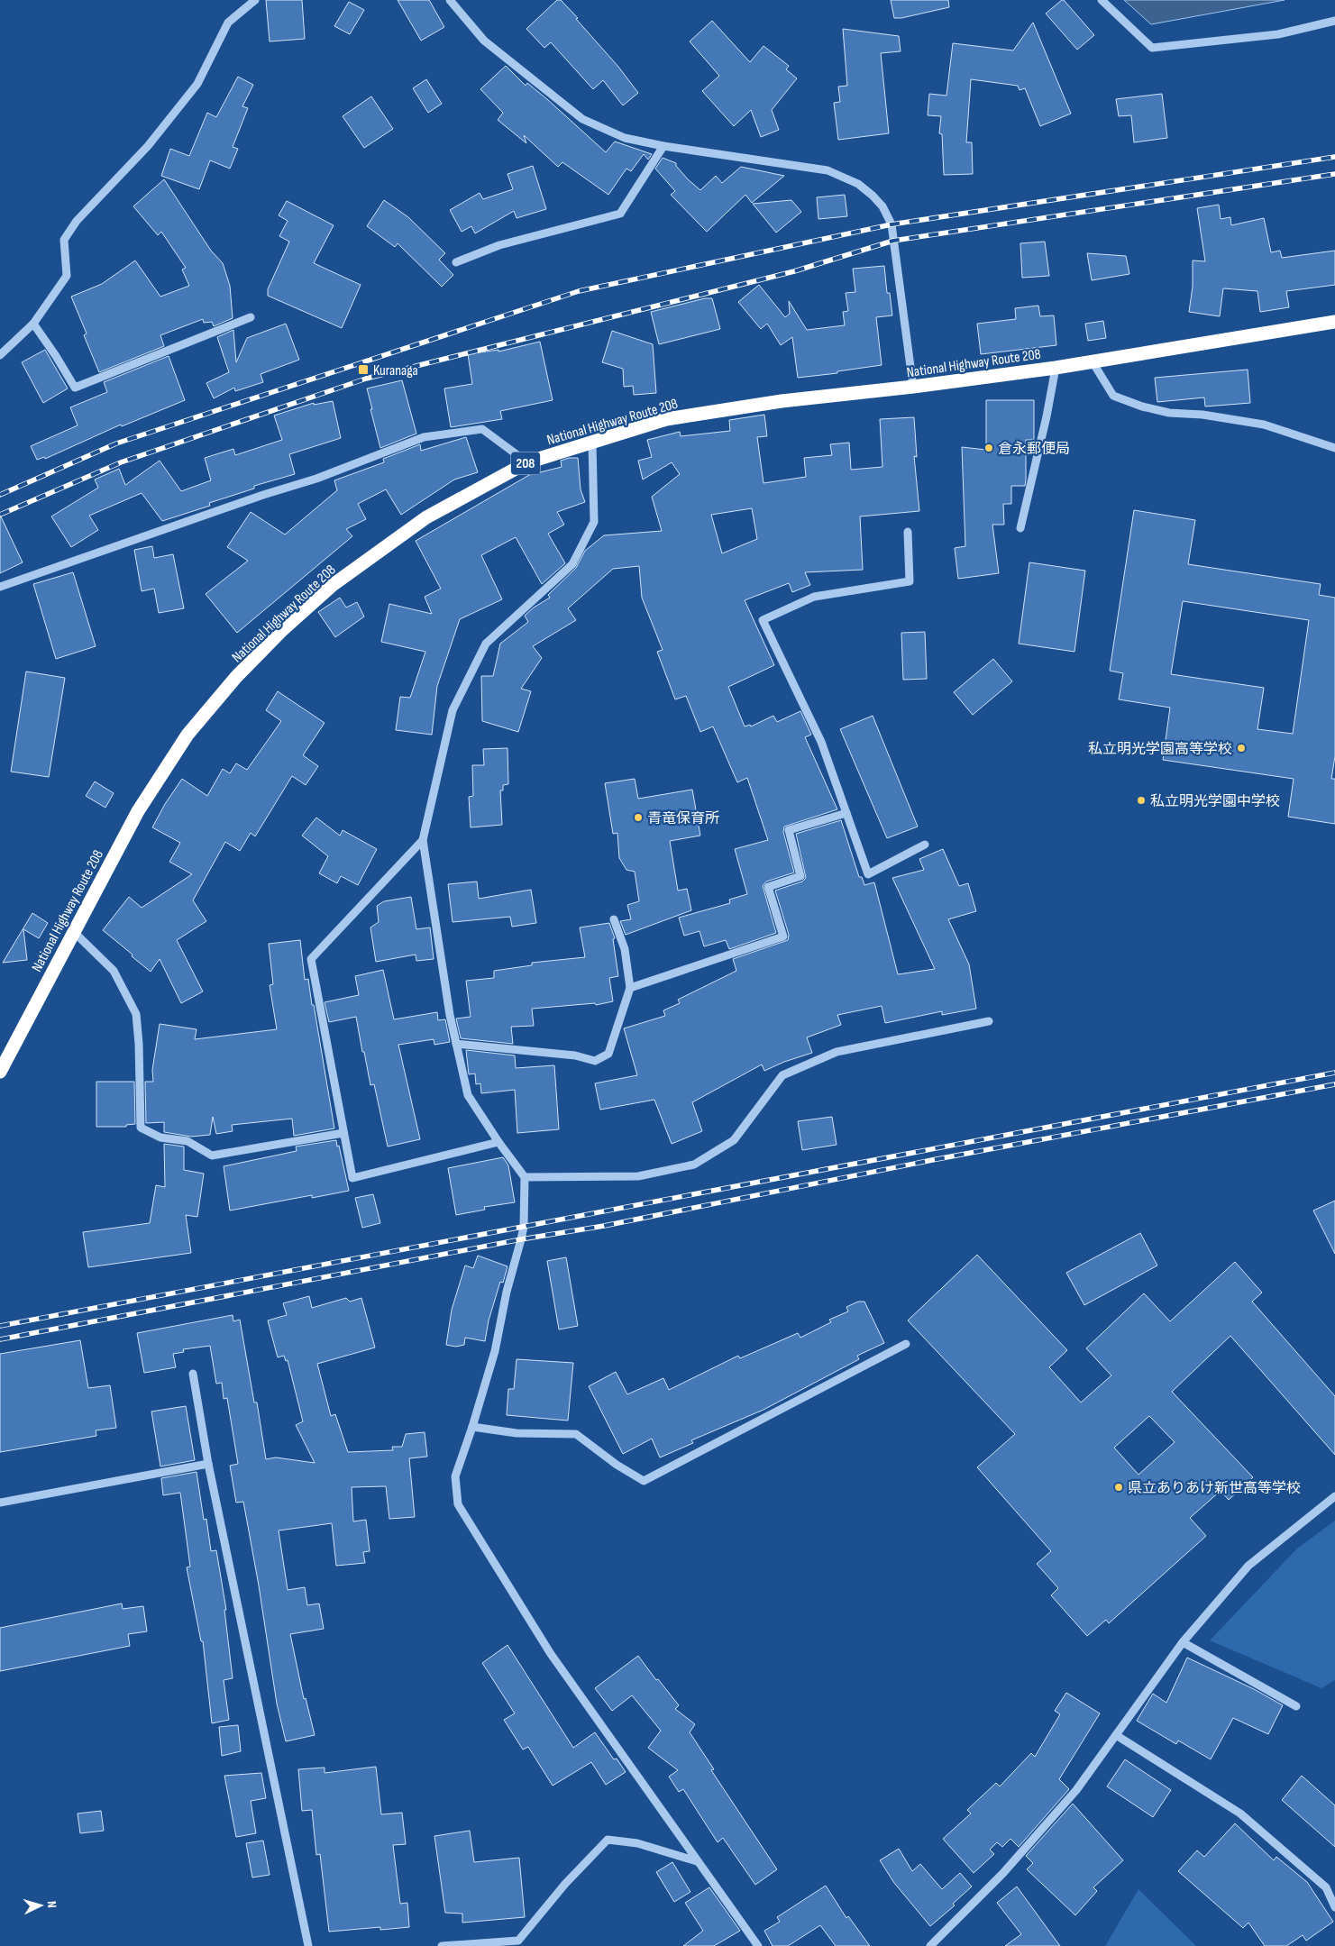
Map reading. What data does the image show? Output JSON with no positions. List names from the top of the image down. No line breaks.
{"streets":{"highway":["National Highway Route 208","208"]},"places":{"transit":["Kuranaga"],"other":["倉永郵便局","私立明光学園高等学校","私立明光学園中学校","青竜保育所","県立ありあけ新世高等学校"]},"north":"right"}
